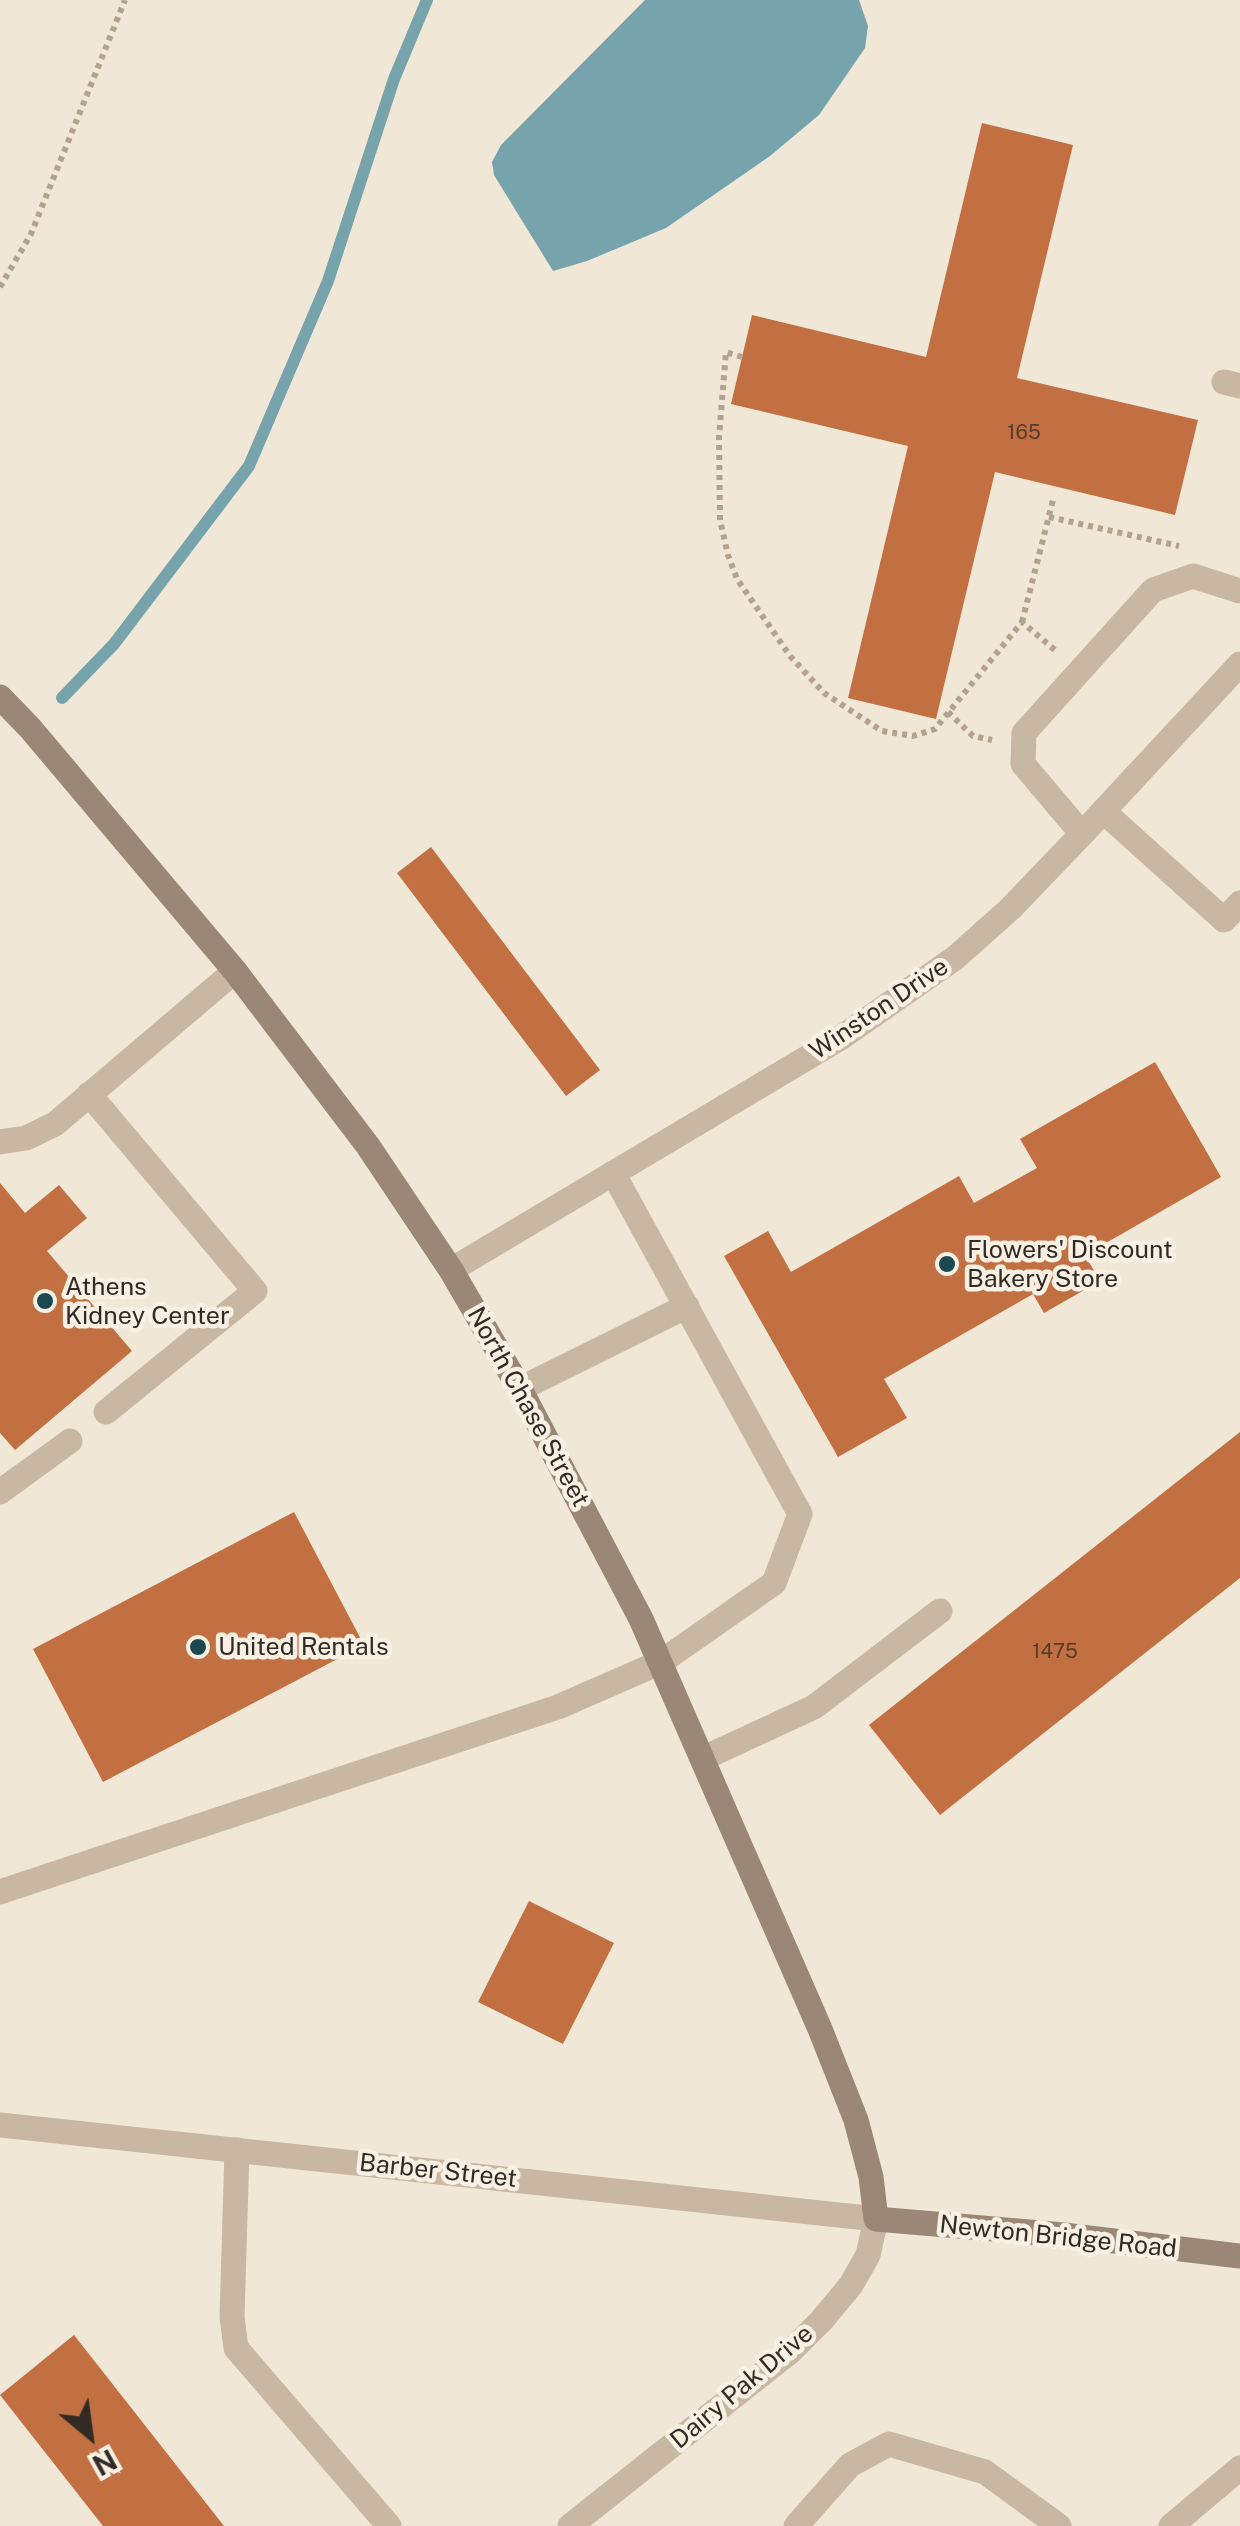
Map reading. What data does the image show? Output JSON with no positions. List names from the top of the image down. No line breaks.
{"streets":{"main road":["North Chase Street","Newton Bridge Road"],"street":["Winston Drive","Barber Street","Dairy Pak Drive"]},"crossings":[["Winston Drive","North Chase Street"],["North Chase Street","Barber Street"],["North Chase Street","Newton Bridge Road"],["North Chase Street","Dairy Pak Drive"],["Barber Street","Newton Bridge Road"],["Barber Street","Dairy Pak Drive"],["Newton Bridge Road","Dairy Pak Drive"]],"places":["Flowers' Discount Bakery Store","Athens Kidney Center","United Rentals"],"house_numbers":["165","1475"],"north":"bottom right"}
